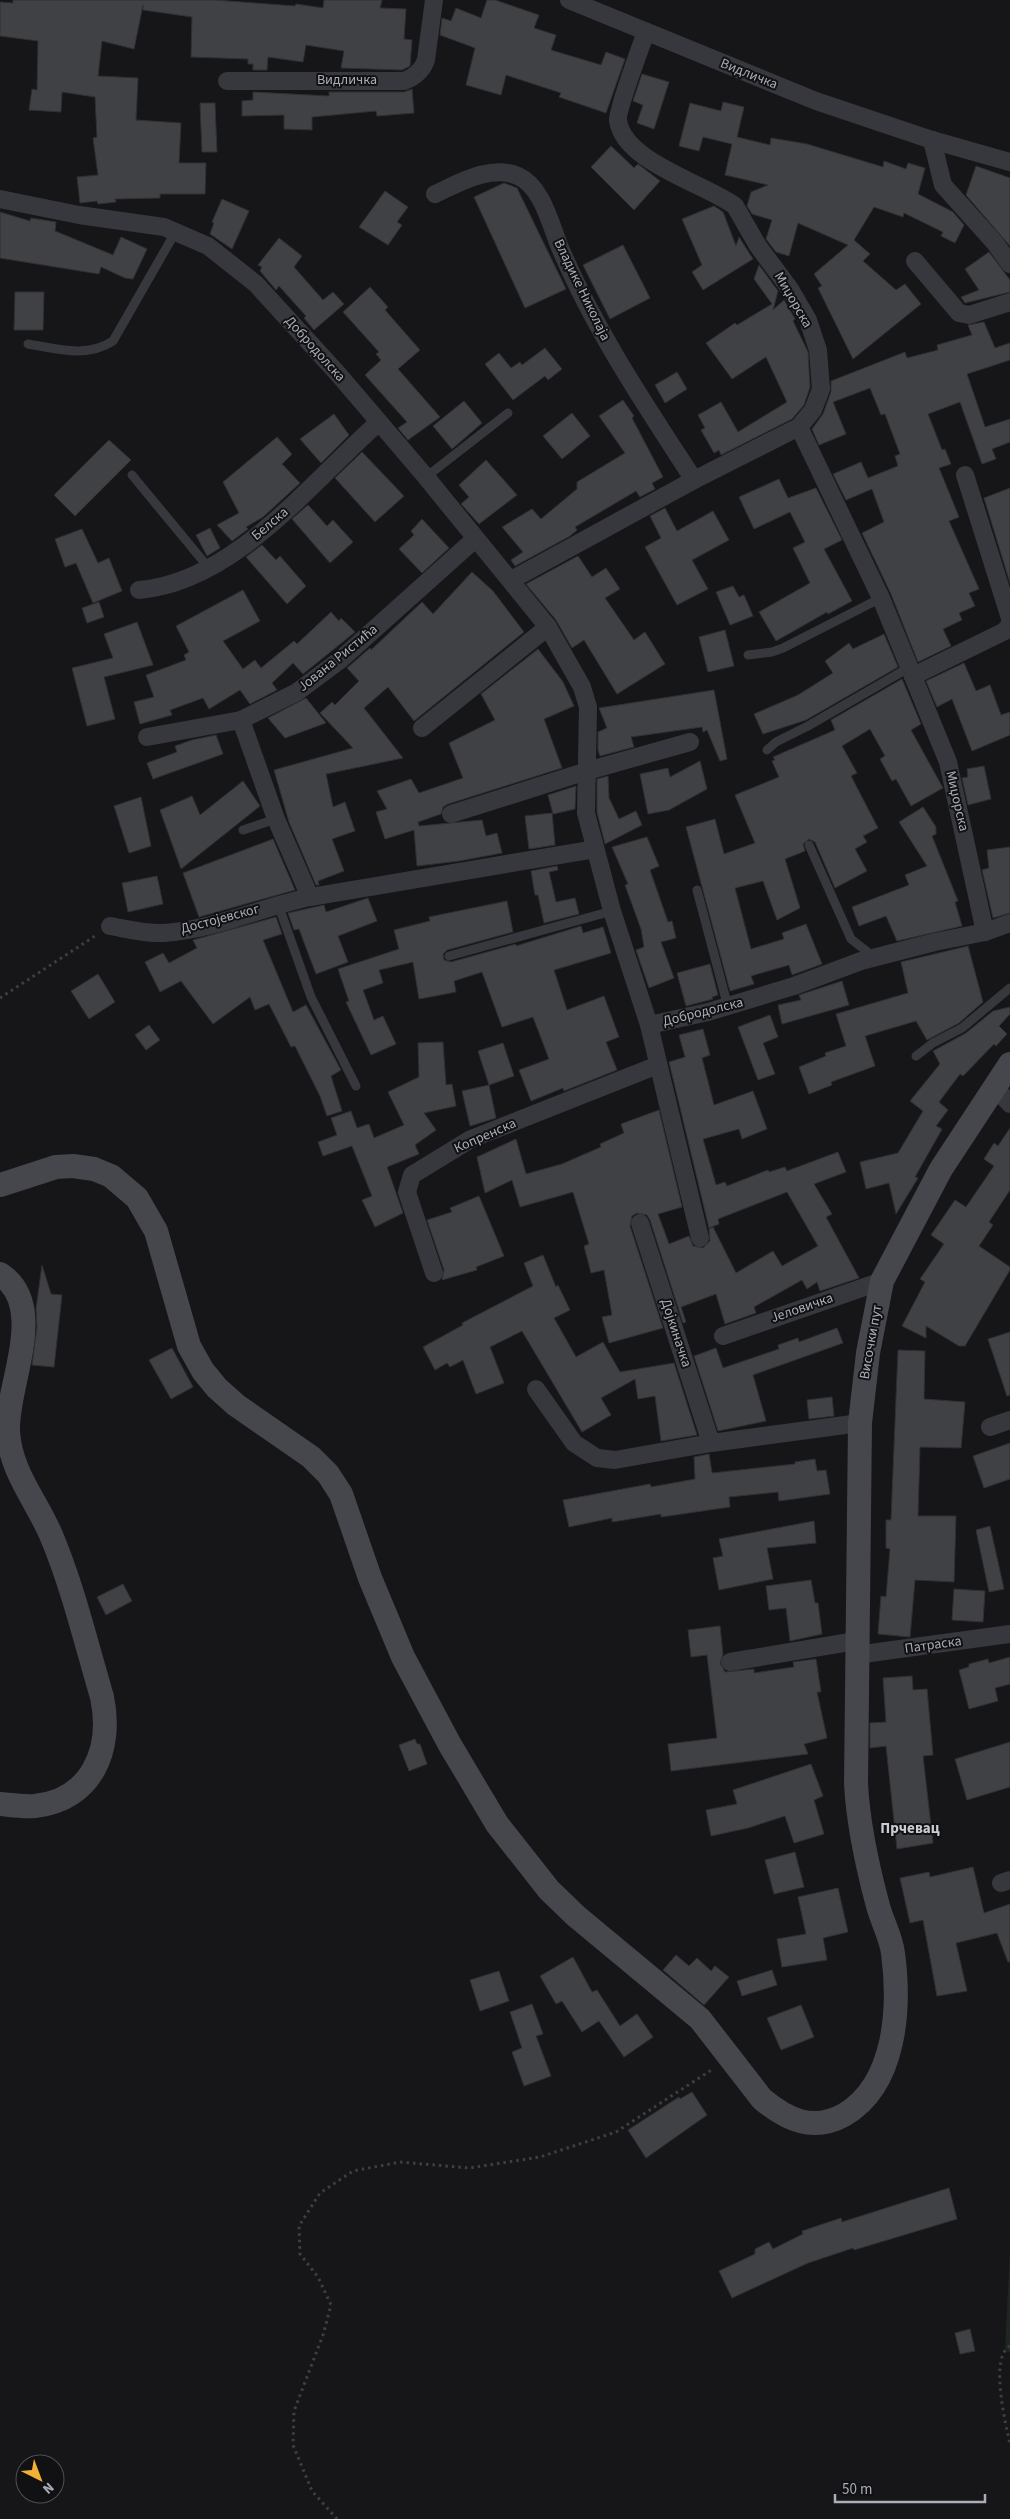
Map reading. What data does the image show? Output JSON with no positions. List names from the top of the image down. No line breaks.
{"streets":{"main road":["Височки пут"],"street":["Видличка","Владике Николаја","Миџорска","Добродолска","Белска","Јована Ристића","Достојевског","Копренска","Јеловичка","Дојкиначка","Патраска"]},"crossings":[["Видличка","Миџорска"],["Миџорска","Добродолска"],["Добродолска","Белска"],["Добродолска","Јована Ристића"],["Добродолска","Достојевског"],["Јеловичка","Височки пут"],["Височки пут","Патраска"]],"districts":["Прчевац"],"scale_bar":"50 m","north":"bottom right"}
